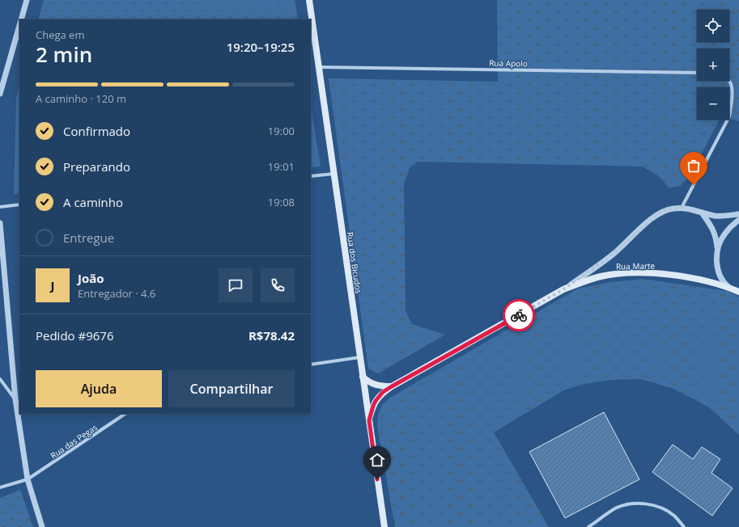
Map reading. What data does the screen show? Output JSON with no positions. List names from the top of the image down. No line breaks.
{"streets":{"main road":["Rua dos Bicudos","Rua Marte"],"street":["Rua Apolo","Rua das Pegas"]},"crossings":[["Rua Apolo","Rua dos Bicudos"],["Rua dos Bicudos","Rua Marte"]],"page":{"map_buttons":["+","−"],"heading":["2 min","Chega em","19:20–19:25"],"panel":["João","Entregador · 4.6","Pedido #9676","R$78.42"],"bar":"A caminho · 120 m","list":[["Confirmado","19:00"],["Preparando","19:01"],["A caminho","19:08"],"Entregue"],"round":"J","buttons":["Ajuda","Compartilhar"]}}
